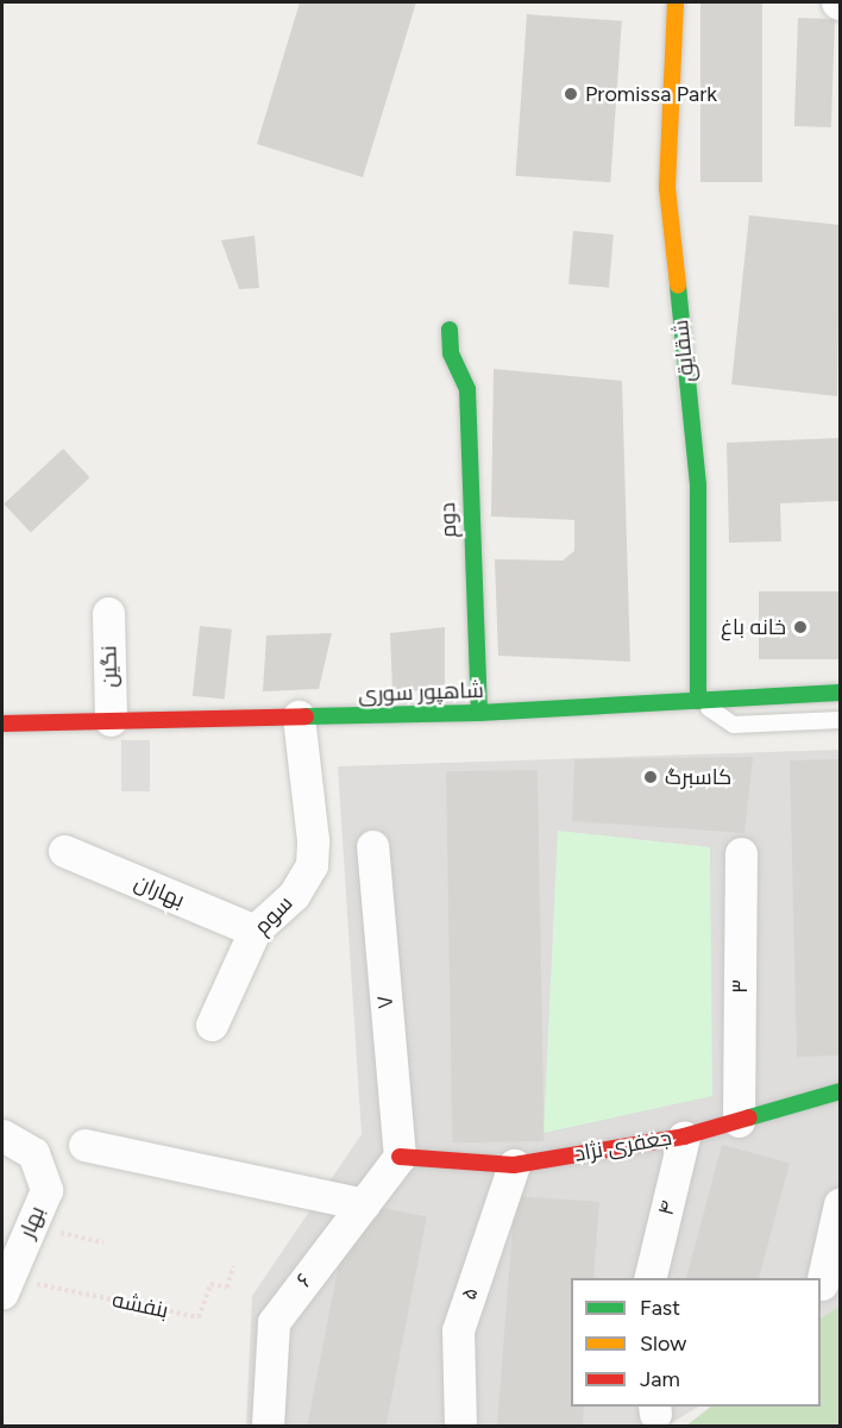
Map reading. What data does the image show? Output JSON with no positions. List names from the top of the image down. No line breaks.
{"streets":{"street":["شقایق","دوم","نگین","شاهپور سوری","بهاران","سوم","۳","۷","جعفری نژاد","۴","بهار","۶","۵"],"path":["بنفشه"]},"crossings":[["شقایق","شاهپور سوری"],["دوم","شاهپور سوری"],["نگین","شاهپور سوری"],["شاهپور سوری","سوم"],["بهاران","سوم"],["۳","جعفری نژاد"],["۷","جعفری نژاد"],["۷","۶"],["جعفری نژاد","۴"],["جعفری نژاد","۶"],["جعفری نژاد","۵"],["بهار","بنفشه"]],"places":["Promissa Park","خانه باغ","کاسبرگ"],"legend":["Fast","Slow","Jam"]}
